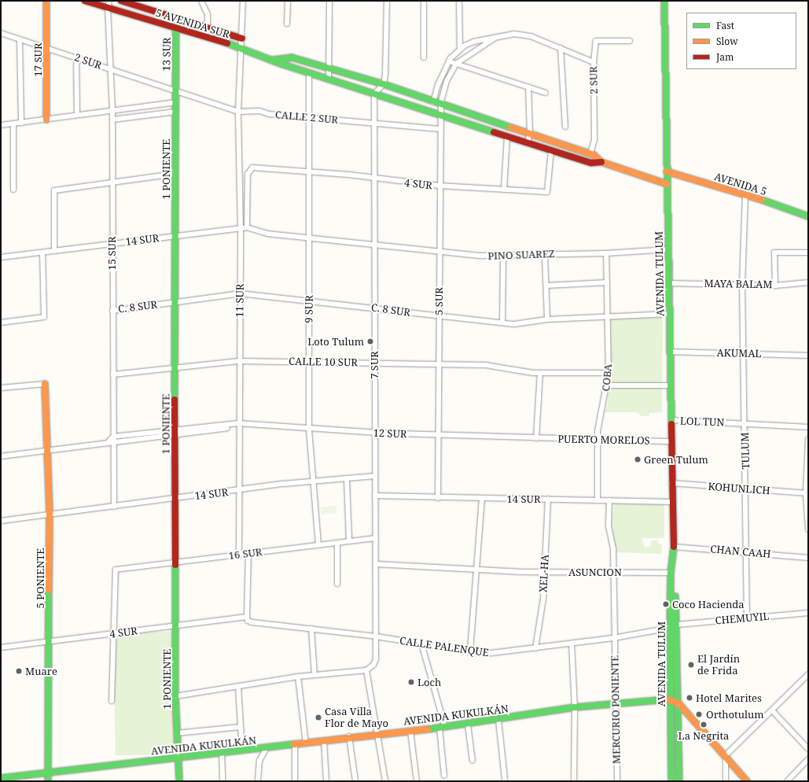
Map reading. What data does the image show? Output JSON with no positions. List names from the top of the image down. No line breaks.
{"streets":{"main road":["5 AVENIDA SUR","13 SUR","17 SUR","1 PONIENTE","AVENIDA 5","AVENIDA TULUM","5 PONIENTE","AVENIDA KUKULKÁN"],"street":["2 SUR","CALLE 2 SUR","4 SUR","14 SUR","15 SUR","PINO SUAREZ","MAYA BALAM","11 SUR","5 SUR","C. 8 SUR","9 SUR","AKUMAL","CALLE 10 SUR","7 SUR","COBA","LOL TUN","12 SUR","PUERTO MORELOS","TULUM","KOHUNLICH","CHAN CAAH","16 SUR","ASUNCION","XEL-HA","CHEMUYIL","CALLE PALENQUE","MERCURIO PONIENTE"]},"crossings":[["5 AVENIDA SUR","13 SUR"],["5 AVENIDA SUR","4 SUR"],["5 AVENIDA SUR","15 SUR"],["5 AVENIDA SUR","11 SUR"],["5 AVENIDA SUR","5 SUR"],["5 AVENIDA SUR","9 SUR"],["5 AVENIDA SUR","7 SUR"],["13 SUR","2 SUR"],["13 SUR","1 PONIENTE"],["17 SUR","2 SUR"],["2 SUR","CALLE 2 SUR"],["2 SUR","1 PONIENTE"],["2 SUR","15 SUR"],["2 SUR","11 SUR"],["CALLE 2 SUR","11 SUR"],["CALLE 2 SUR","5 SUR"],["CALLE 2 SUR","9 SUR"],["CALLE 2 SUR","7 SUR"],["1 PONIENTE","4 SUR"],["1 PONIENTE","14 SUR"],["1 PONIENTE","C. 8 SUR"],["1 PONIENTE","CALLE 10 SUR"],["1 PONIENTE","16 SUR"],["1 PONIENTE","AVENIDA KUKULKÁN"],["4 SUR","14 SUR"],["4 SUR","PINO SUAREZ"],["4 SUR","5 SUR"],["4 SUR","9 SUR"],["4 SUR","7 SUR"],["4 SUR","16 SUR"],["4 SUR","5 PONIENTE"],["4 SUR","CALLE PALENQUE"],["AVENIDA 5","AVENIDA TULUM"],["AVENIDA 5","TULUM"],["14 SUR","15 SUR"],["14 SUR","PINO SUAREZ"],["14 SUR","AVENIDA TULUM"],["14 SUR","11 SUR"],["14 SUR","5 SUR"],["14 SUR","9 SUR"],["14 SUR","7 SUR"],["14 SUR","COBA"],["14 SUR","XEL-HA"],["14 SUR","5 PONIENTE"],["15 SUR","C. 8 SUR"],["15 SUR","CALLE 10 SUR"],["PINO SUAREZ","AVENIDA TULUM"],["PINO SUAREZ","5 SUR"],["PINO SUAREZ","9 SUR"],["PINO SUAREZ","7 SUR"],["PINO SUAREZ","COBA"],["AVENIDA TULUM","MAYA BALAM"],["AVENIDA TULUM","C. 8 SUR"],["AVENIDA TULUM","AKUMAL"],["AVENIDA TULUM","LOL TUN"],["AVENIDA TULUM","PUERTO MORELOS"],["AVENIDA TULUM","KOHUNLICH"],["AVENIDA TULUM","CHAN CAAH"],["AVENIDA TULUM","ASUNCION"],["AVENIDA TULUM","CHEMUYIL"],["AVENIDA TULUM","CALLE PALENQUE"],["AVENIDA TULUM","AVENIDA KUKULKÁN"],["MAYA BALAM","TULUM"],["11 SUR","C. 8 SUR"],["11 SUR","CALLE 10 SUR"],["11 SUR","12 SUR"],["11 SUR","16 SUR"],["5 SUR","C. 8 SUR"],["5 SUR","CALLE 10 SUR"],["5 SUR","12 SUR"],["C. 8 SUR","9 SUR"],["C. 8 SUR","7 SUR"],["C. 8 SUR","COBA"],["9 SUR","CALLE 10 SUR"],["9 SUR","12 SUR"],["9 SUR","16 SUR"],["AKUMAL","TULUM"],["CALLE 10 SUR","7 SUR"],["CALLE 10 SUR","COBA"],["7 SUR","12 SUR"],["7 SUR","16 SUR"],["7 SUR","CALLE PALENQUE"],["COBA","PUERTO MORELOS"],["LOL TUN","TULUM"],["12 SUR","PUERTO MORELOS"],["TULUM","KOHUNLICH"],["TULUM","CHAN CAAH"],["TULUM","CHEMUYIL"],["ASUNCION","XEL-HA"],["XEL-HA","CALLE PALENQUE"],["5 PONIENTE","AVENIDA KUKULKÁN"],["CHEMUYIL","CALLE PALENQUE"],["CALLE PALENQUE","MERCURIO PONIENTE"],["MERCURIO PONIENTE","AVENIDA KUKULKÁN"]],"places":["Loto Tulum","Green Tulum","Coco Hacienda","El Jardín de Frida","Muare","Loch","Hotel Marites","Orthotulum","Casa Villa Flor de Mayo","La Negrita"],"legend":["Fast","Slow","Jam"]}
